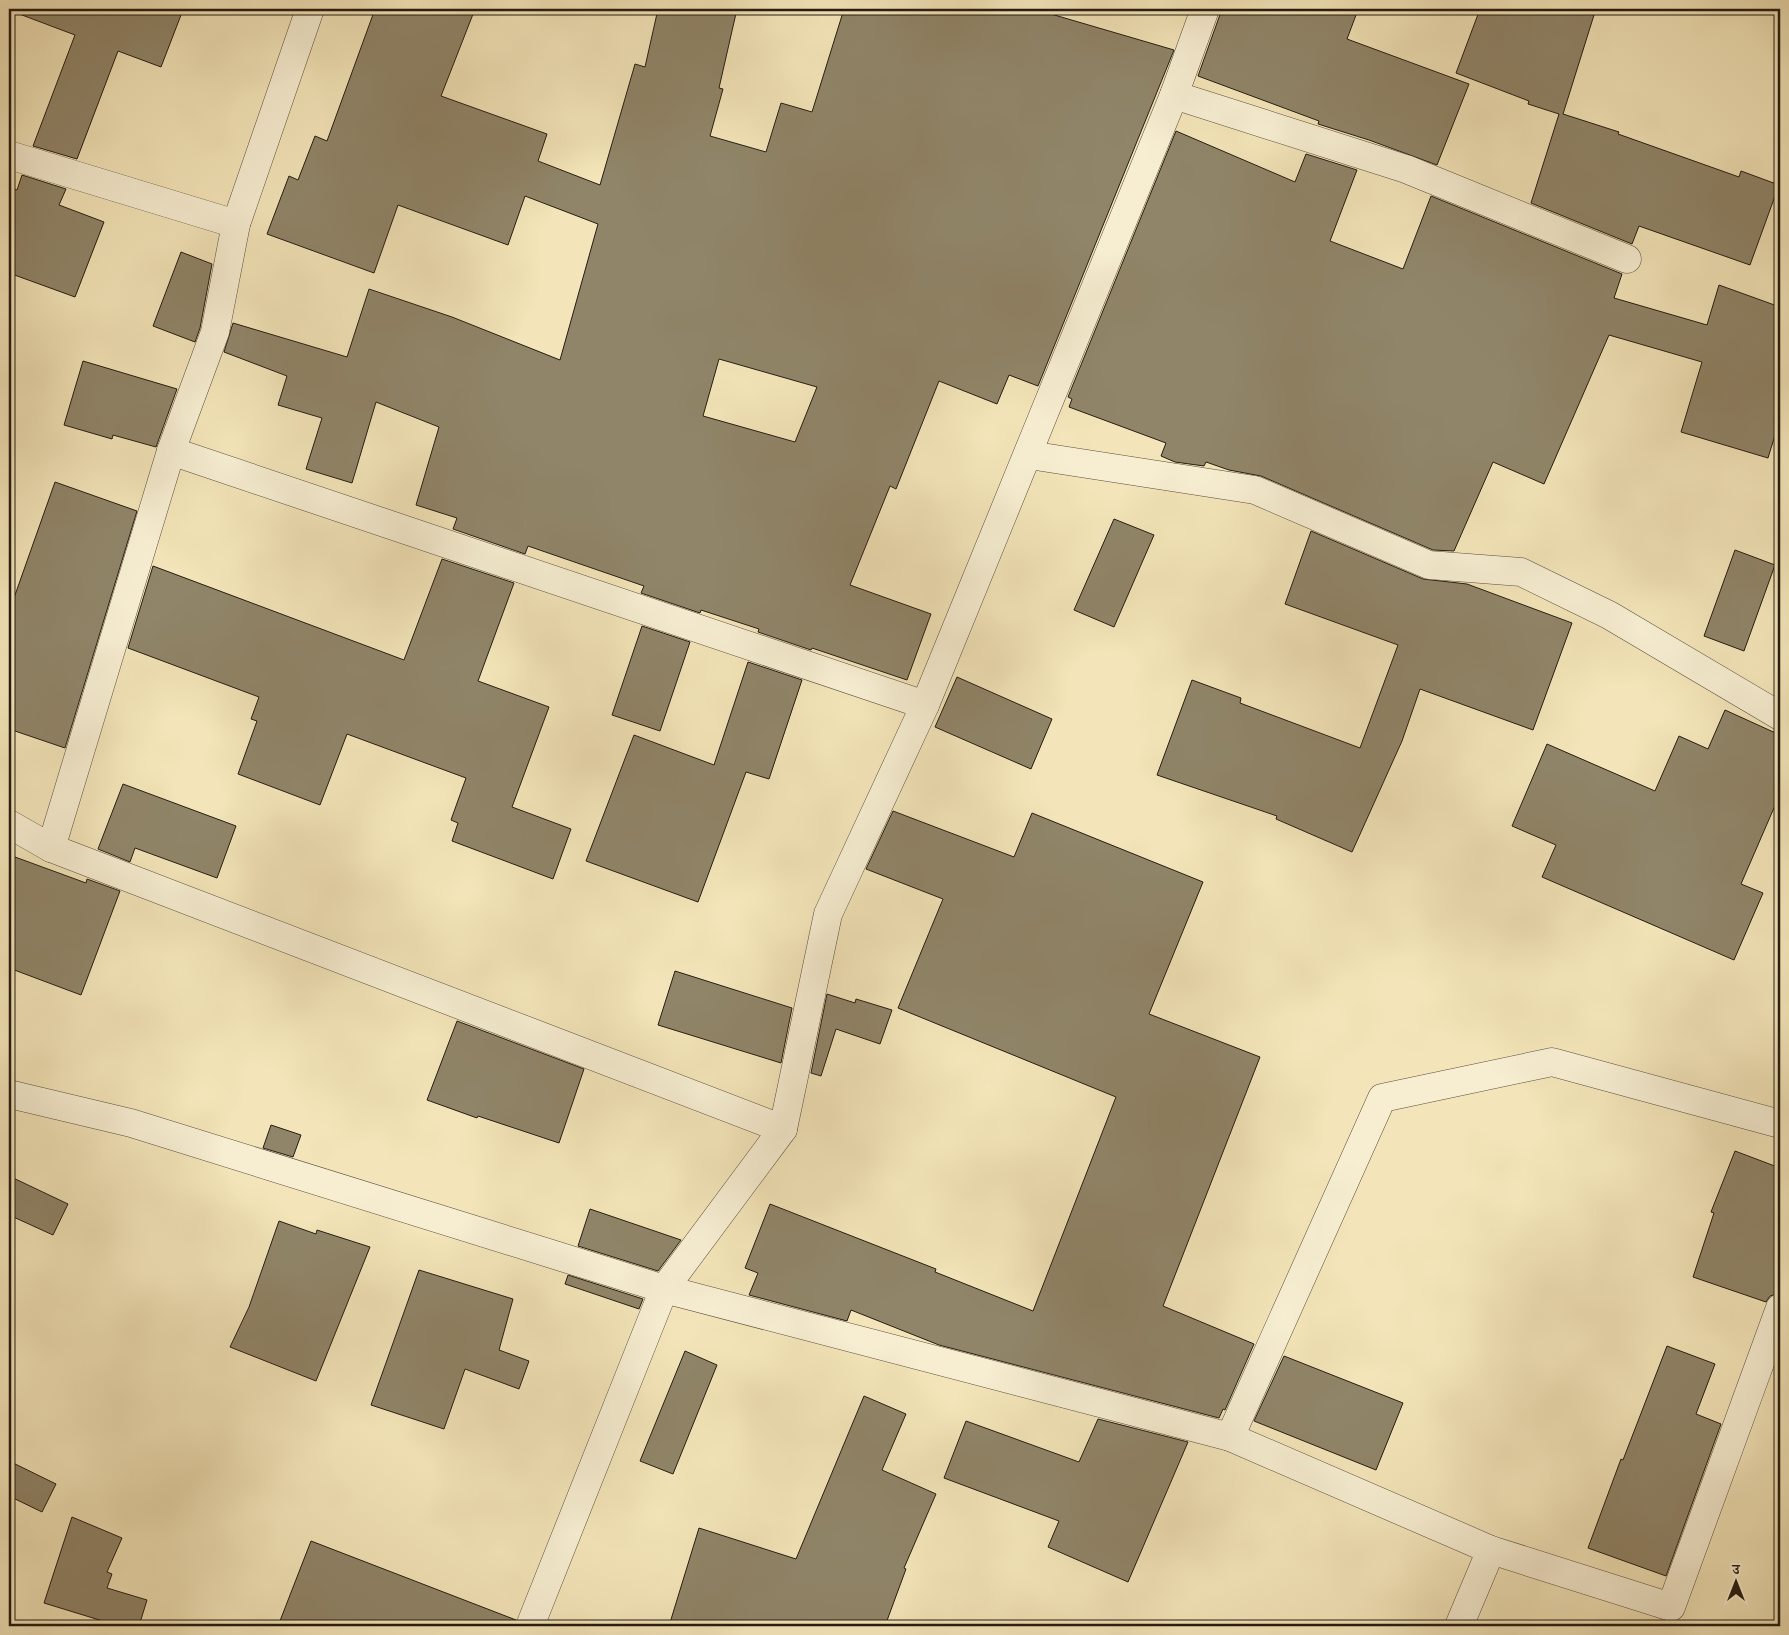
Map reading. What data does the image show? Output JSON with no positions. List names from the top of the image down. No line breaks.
{"north":"top"}
